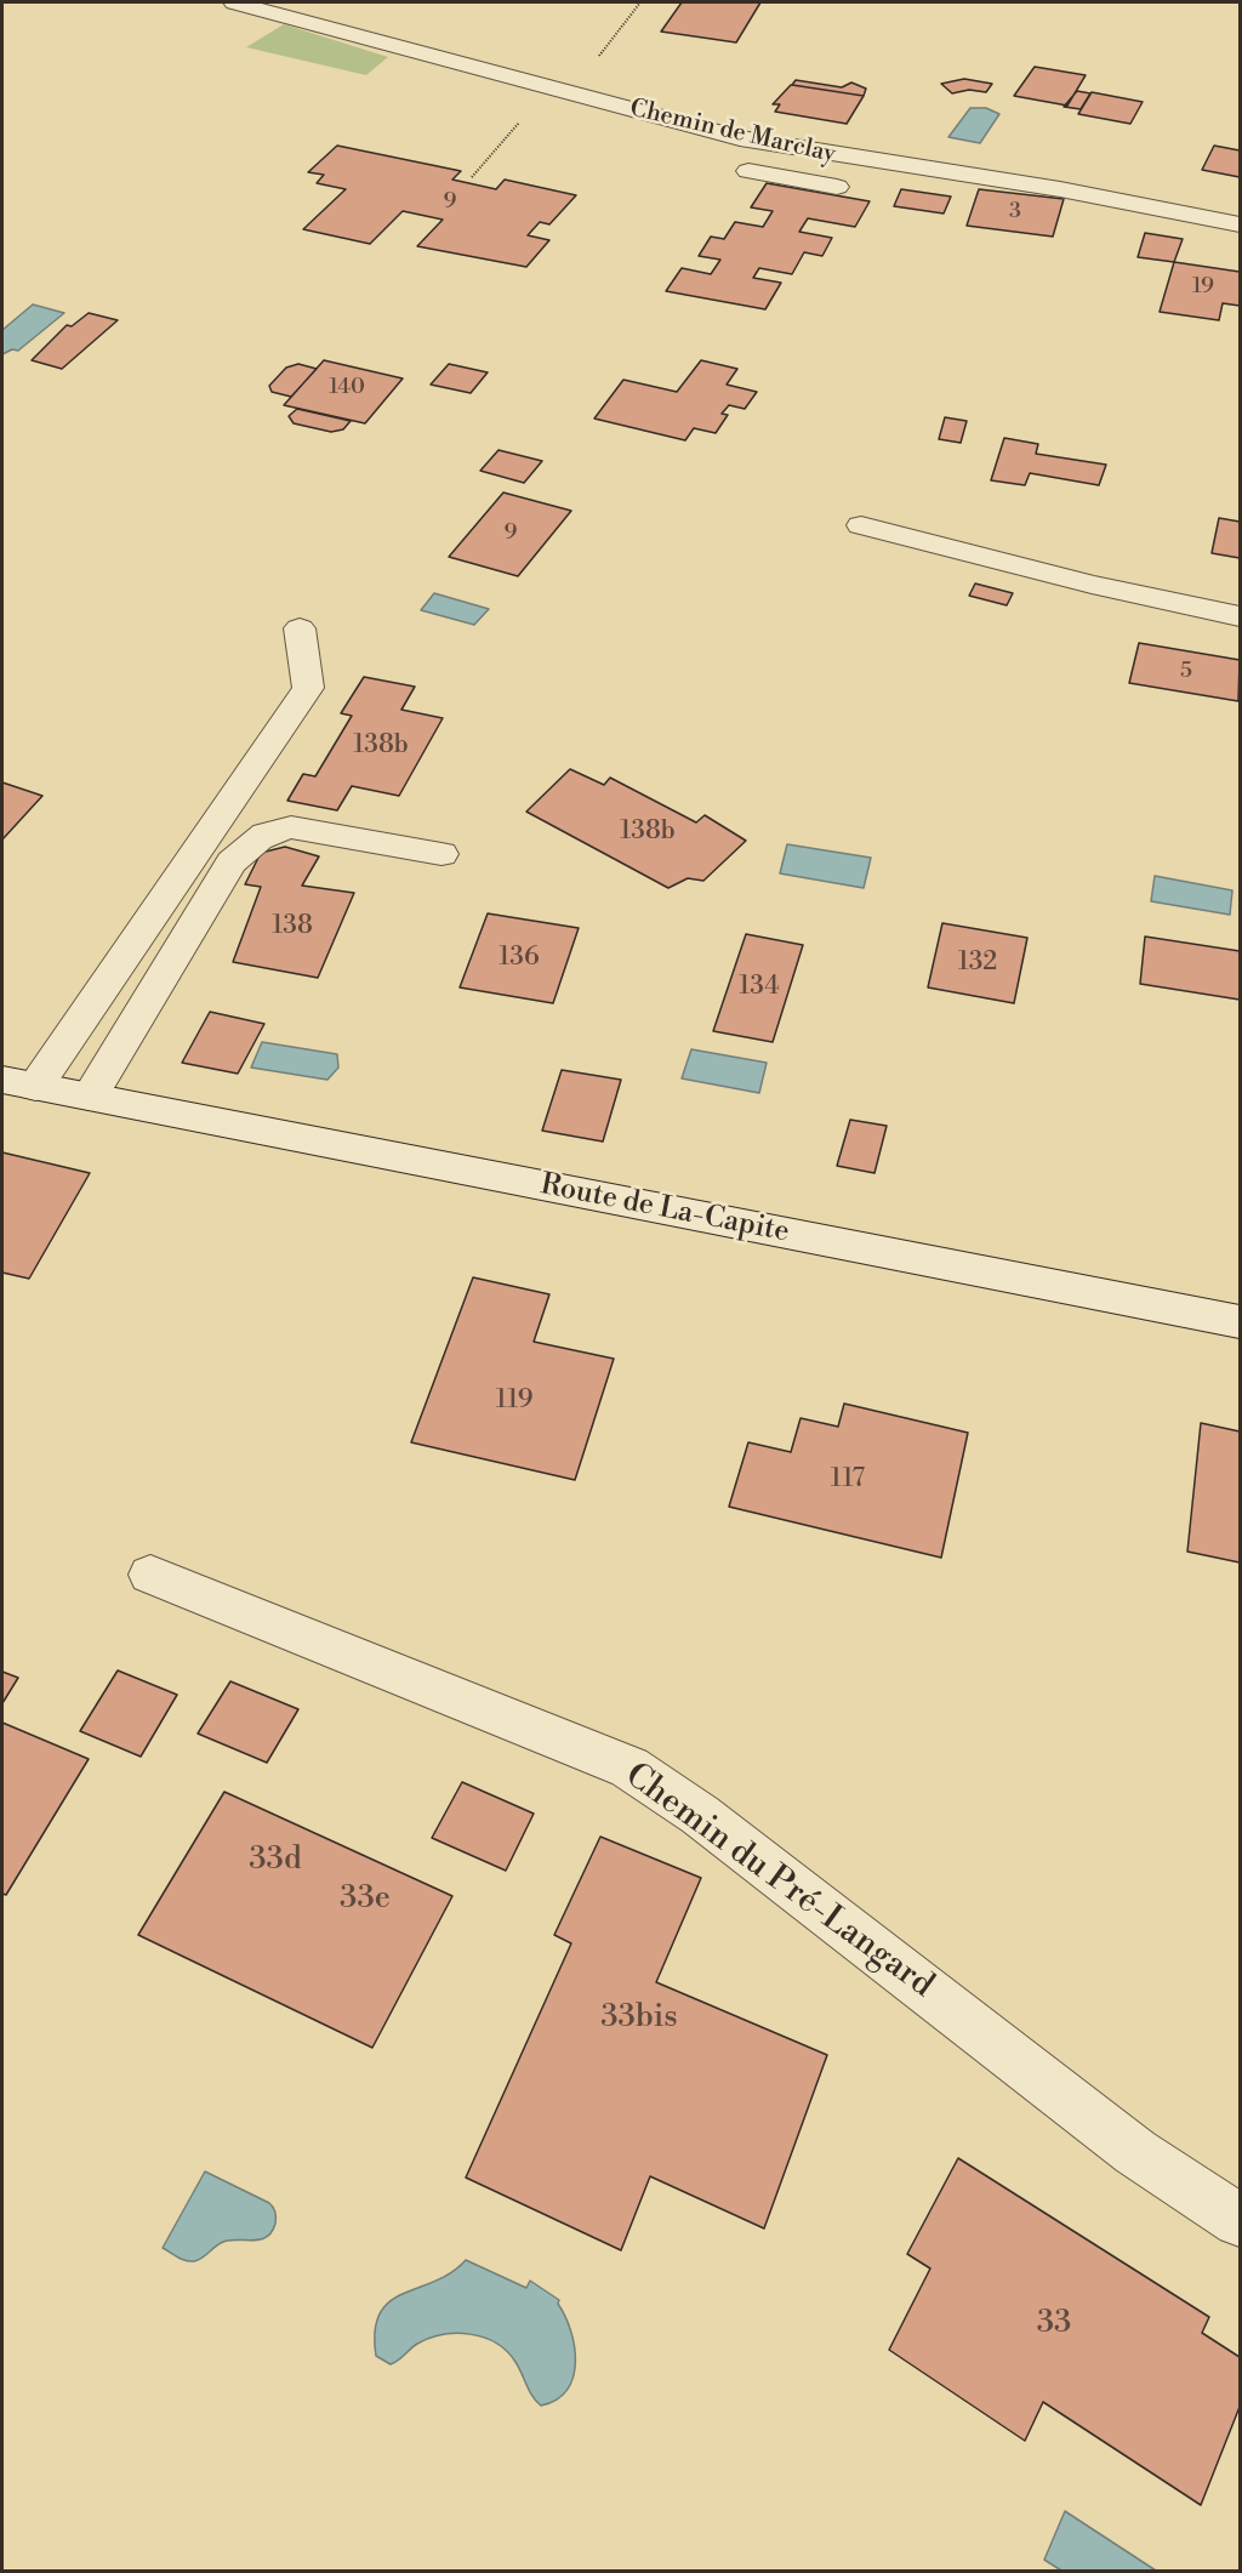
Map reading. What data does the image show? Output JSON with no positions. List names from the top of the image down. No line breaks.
{"streets":{"street":["Chemin de Marclay","Route de La-Capite","Chemin du Pré-Langard"]},"house_numbers":["9","3","19","140","9","5","138b","138b","138","136","132","134","119","117","33d","33e","33bis","33"]}
